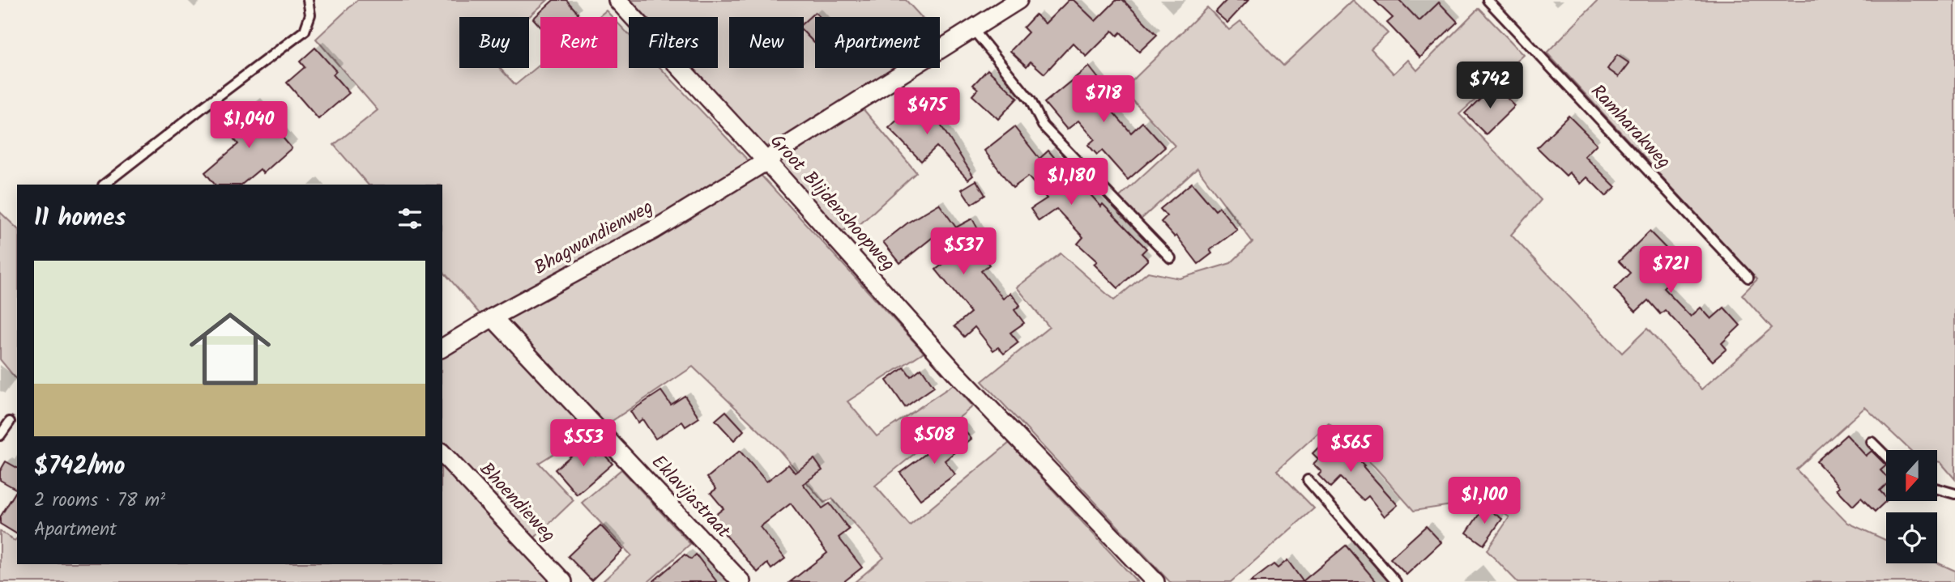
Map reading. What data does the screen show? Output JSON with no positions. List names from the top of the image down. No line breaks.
{"streets":{"street":["Groot Blijdenshoopweg","Bhagwandienweg","Eklavijastraat","Bhoendieweg"],"lane":["Ramharakweg"]},"crossings":[["Groot Blijdenshoopweg","Bhagwandienweg"],["Bhagwandienweg","Eklavijastraat"]],"north":"bottom","page":{"chip":["Buy","Rent","Filters","New","Apartment"],"price":["$742","$718","$475","$1,040","$1,180","$537","$721","$508","$553","$565","$1,100"],"heading":"11 homes","list":[{"name":"$742/mo","note":"2 rooms · 78 m² · Apartment"}]}}
